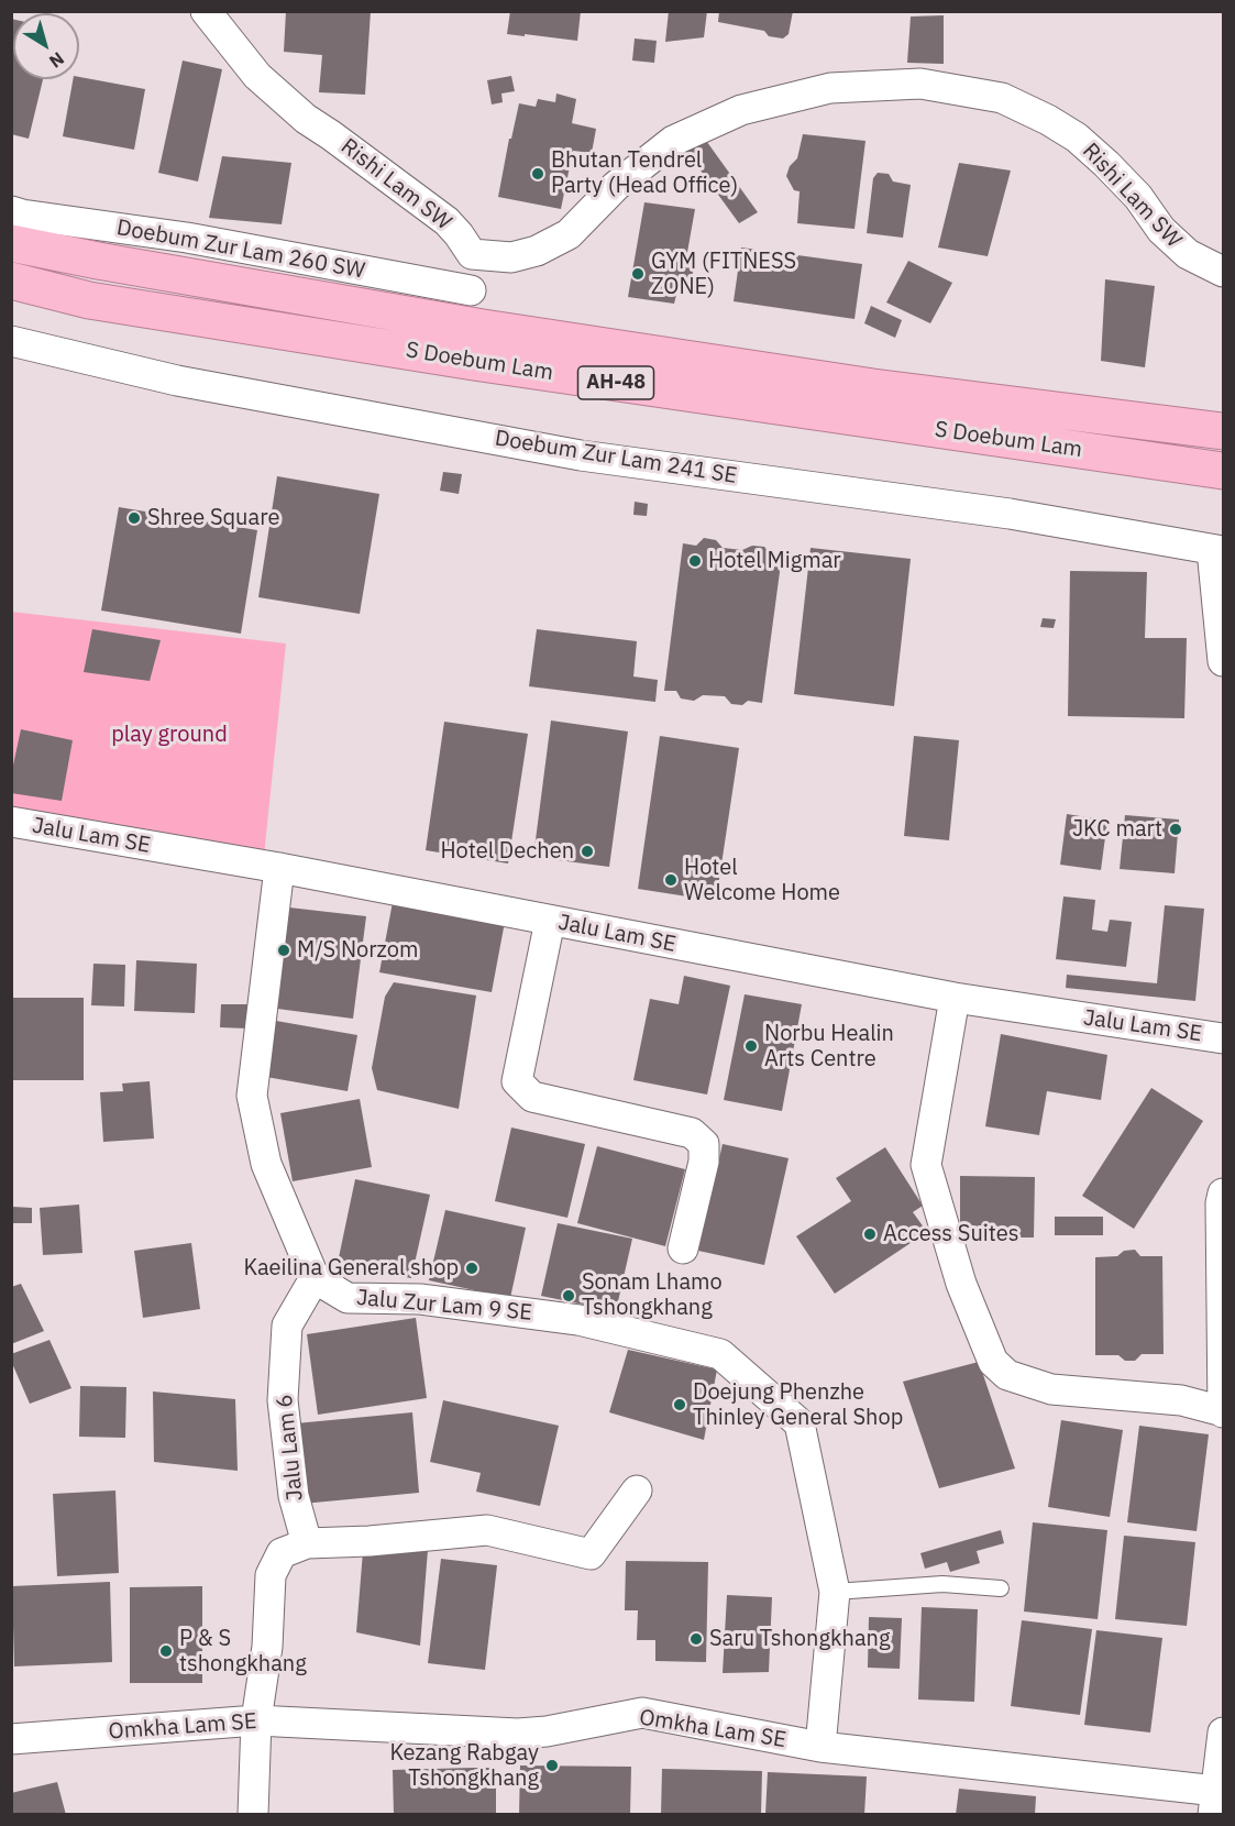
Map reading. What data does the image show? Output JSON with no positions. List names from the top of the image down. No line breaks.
{"streets":{"highway":["S Doebum Lam","AH-48"],"street":["Rishi Lam SW","Doebum Zur Lam 260 SW","Doebum Zur Lam 241 SE","Jalu Lam SE","Jalu Zur Lam 9 SE","Jalu Lam 6","Omkha Lam SE"]},"crossings":[["Jalu Zur Lam 9 SE","Jalu Lam 6"],["Jalu Zur Lam 9 SE","Omkha Lam SE"]],"parks":["play ground"],"places":["Bhutan Tendrel Party (Head Office)","GYM (FITNESS ZONE)","Shree Square","Hotel Migmar","JKC mart","Hotel Dechen","Hotel Welcome Home","M/S Norzom","Norbu Healin Arts Centre","Access Suites","Kaeilina General shop","Sonam Lhamo Tshongkhang","Doejung Phenzhe Thinley General Shop","Saru Tshongkhang","P & S tshongkhang","Kezang Rabgay Tshongkhang"],"north":"bottom right"}
